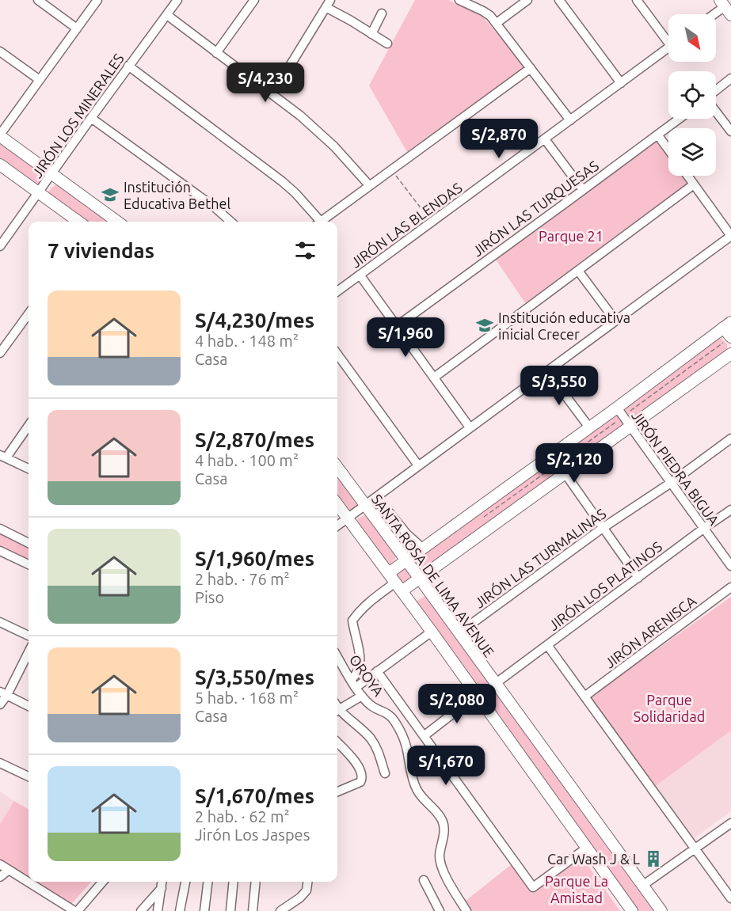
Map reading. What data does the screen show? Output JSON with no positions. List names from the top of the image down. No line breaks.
{"streets":{"main road":["SANTA ROSA DE LIMA AVENUE"],"street":["JIRÓN LOS MINERALES","JIRÓN LAS TURQUESAS","JIRÓN LAS BLENDAS","JIRÓN PIEDRA BIGUA","JIRÓN LAS TURMALINAS","JIRÓN LOS PLATINOS","JIRÓN ARENISCA","OROYA"]},"crossings":[["JIRÓN PIEDRA BIGUA","JIRÓN LAS TURMALINAS"],["JIRÓN PIEDRA BIGUA","JIRÓN LOS PLATINOS"],["JIRÓN LAS TURMALINAS","SANTA ROSA DE LIMA AVENUE"],["SANTA ROSA DE LIMA AVENUE","JIRÓN LOS PLATINOS"]],"parks":["Parque 21","Parque Solidaridad","Parque La Amistad"],"places":{"school or university":["Institución Educativa Bethel","Institución educativa inicial Crecer"],"building":["Car Wash J & L"]},"north":"bottom right","page":{"price":["S/4,230","S/2,870","S/1,960","S/3,550","S/2,120","S/2,080","S/1,670"],"heading":"7 viviendas","list":[{"name":"S/4,230/mes","note":"4 hab. · 148 m² · Casa"},{"name":"S/2,870/mes","note":"4 hab. · 100 m² · Casa"},{"name":"S/1,960/mes","note":"2 hab. · 76 m² · Piso"},{"name":"S/3,550/mes","note":"5 hab. · 168 m² · Casa"},{"name":"S/1,670/mes","note":"2 hab. · 62 m² · Jirón Los Jaspes"}]}}
